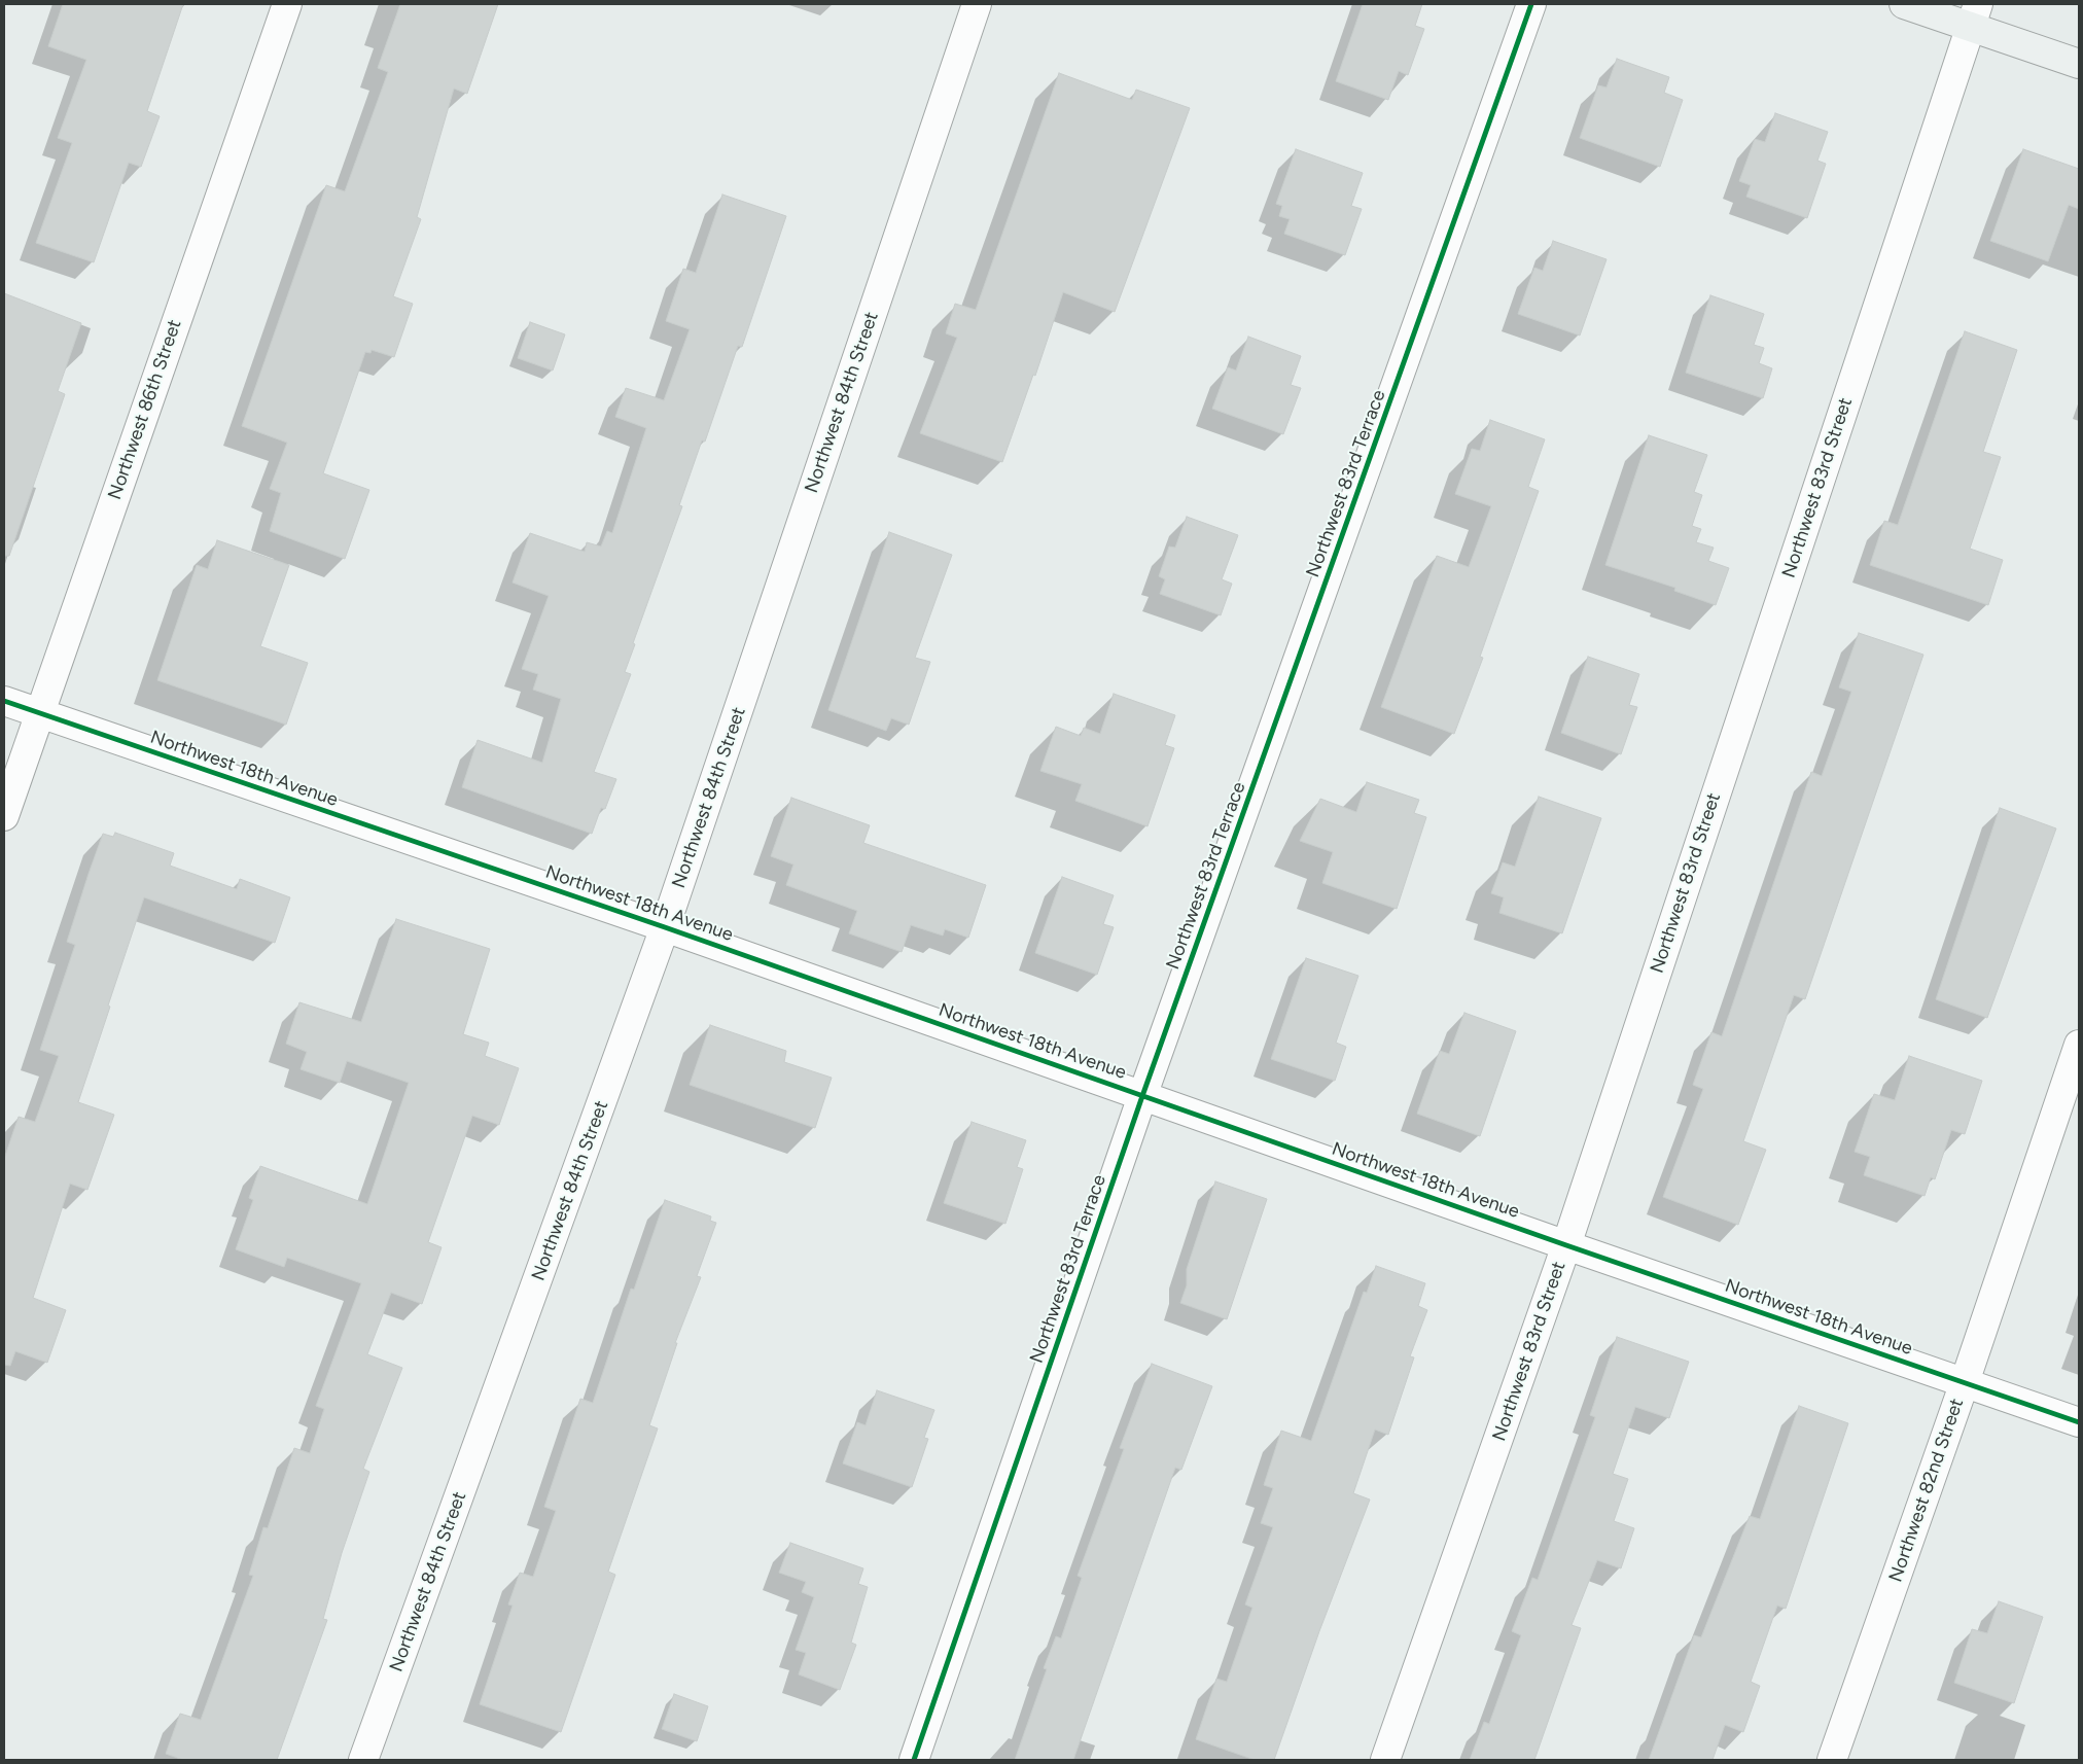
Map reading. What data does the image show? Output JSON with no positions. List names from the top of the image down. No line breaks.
{"streets":{"street":["Northwest 84th Street","Northwest 86th Street","Northwest 83rd Terrace","Northwest 83rd Street","Northwest 18th Avenue","Northwest 82nd Street"]},"crossings":[["Northwest 84th Street","Northwest 18th Avenue"],["Northwest 86th Street","Northwest 18th Avenue"],["Northwest 83rd Terrace","Northwest 18th Avenue"],["Northwest 83rd Street","Northwest 18th Avenue"],["Northwest 18th Avenue","Northwest 82nd Street"]]}
